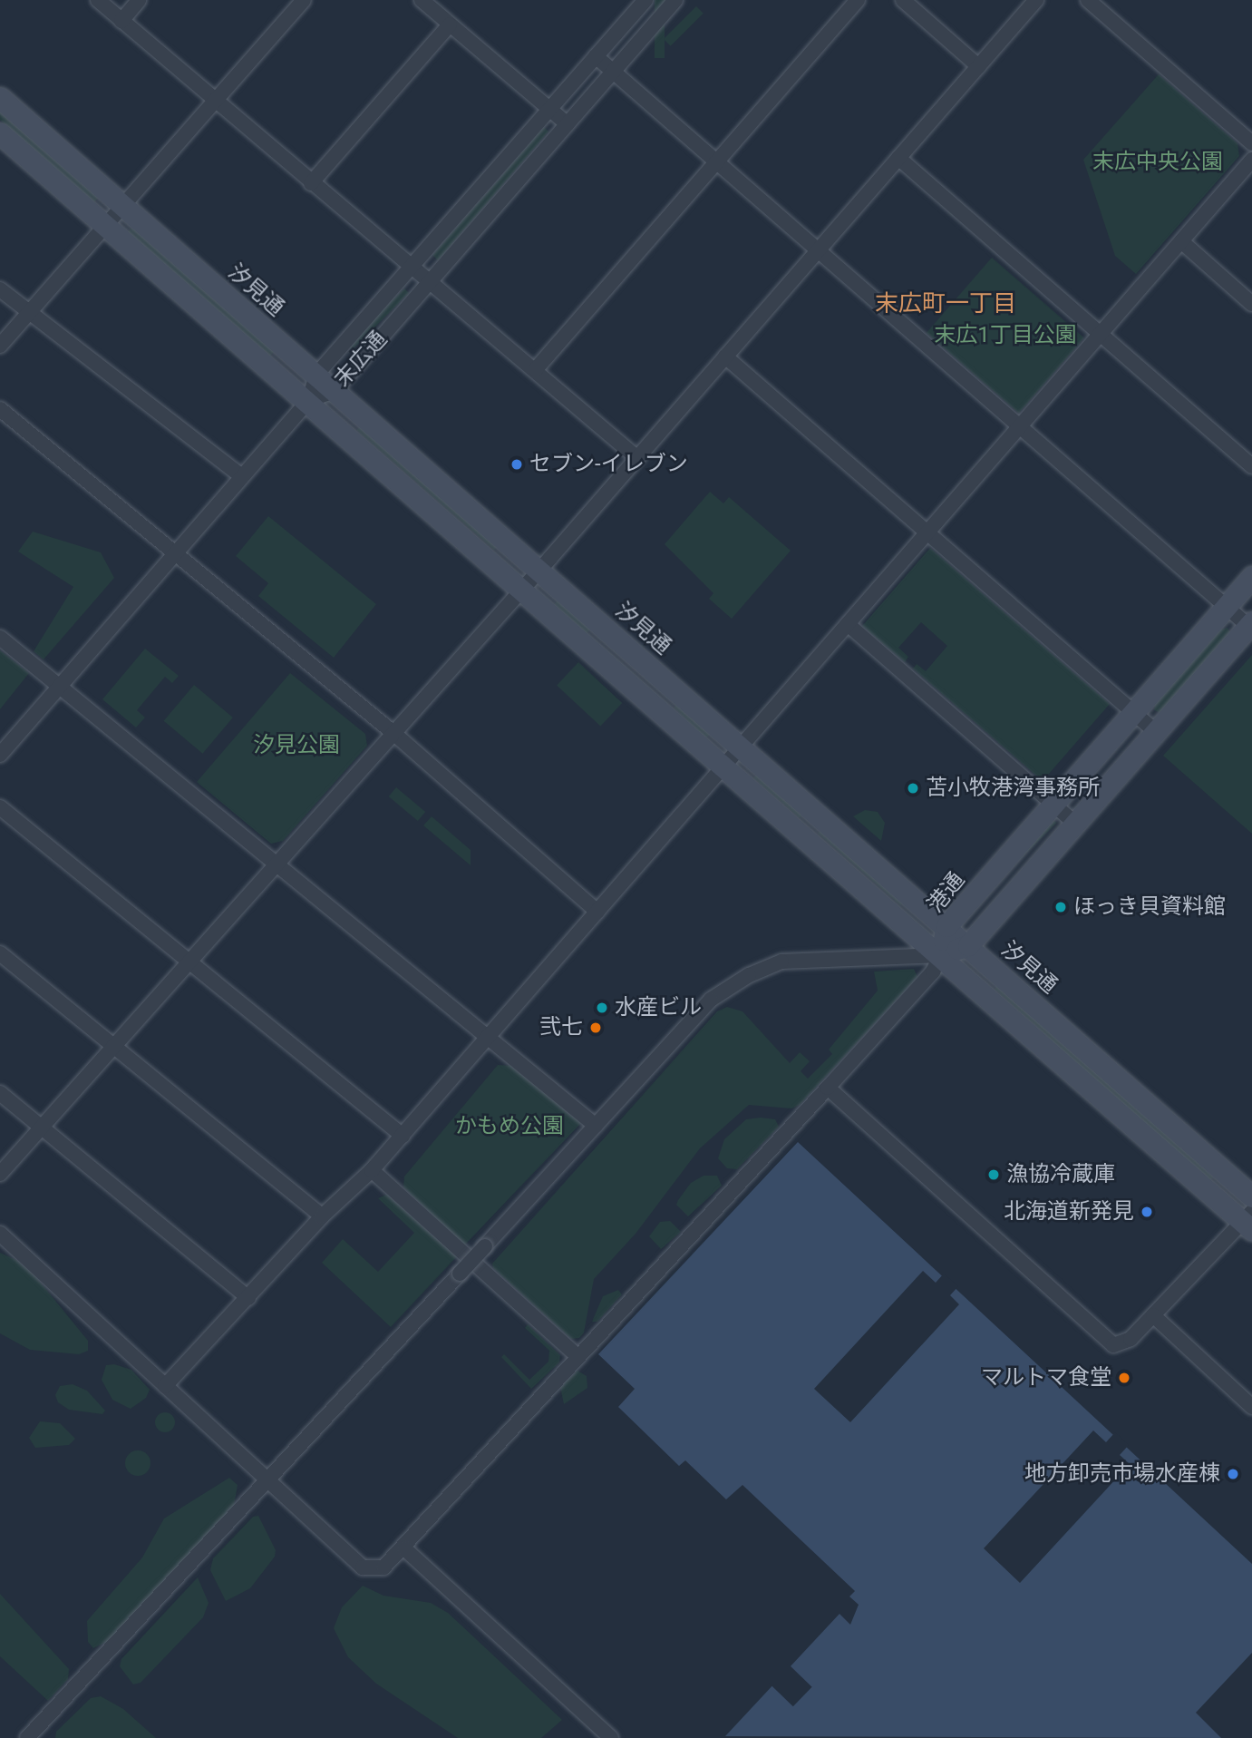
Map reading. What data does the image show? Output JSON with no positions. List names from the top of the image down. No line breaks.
{"streets":{"street":["汐見通","末広通","港通"]},"crossings":[["汐見通","末広通"],["汐見通","港通"]],"districts":["末広町一丁目"],"parks":["末広中央公園","末広1丁目公園","汐見公園","かもめ公園"],"places":["セブン-イレブン","苫小牧港湾事務所","ほっき貝資料館","水産ビル","弐七","漁協冷蔵庫","北海道新発見","マルトマ食堂","地方卸売市場水産棟"]}
